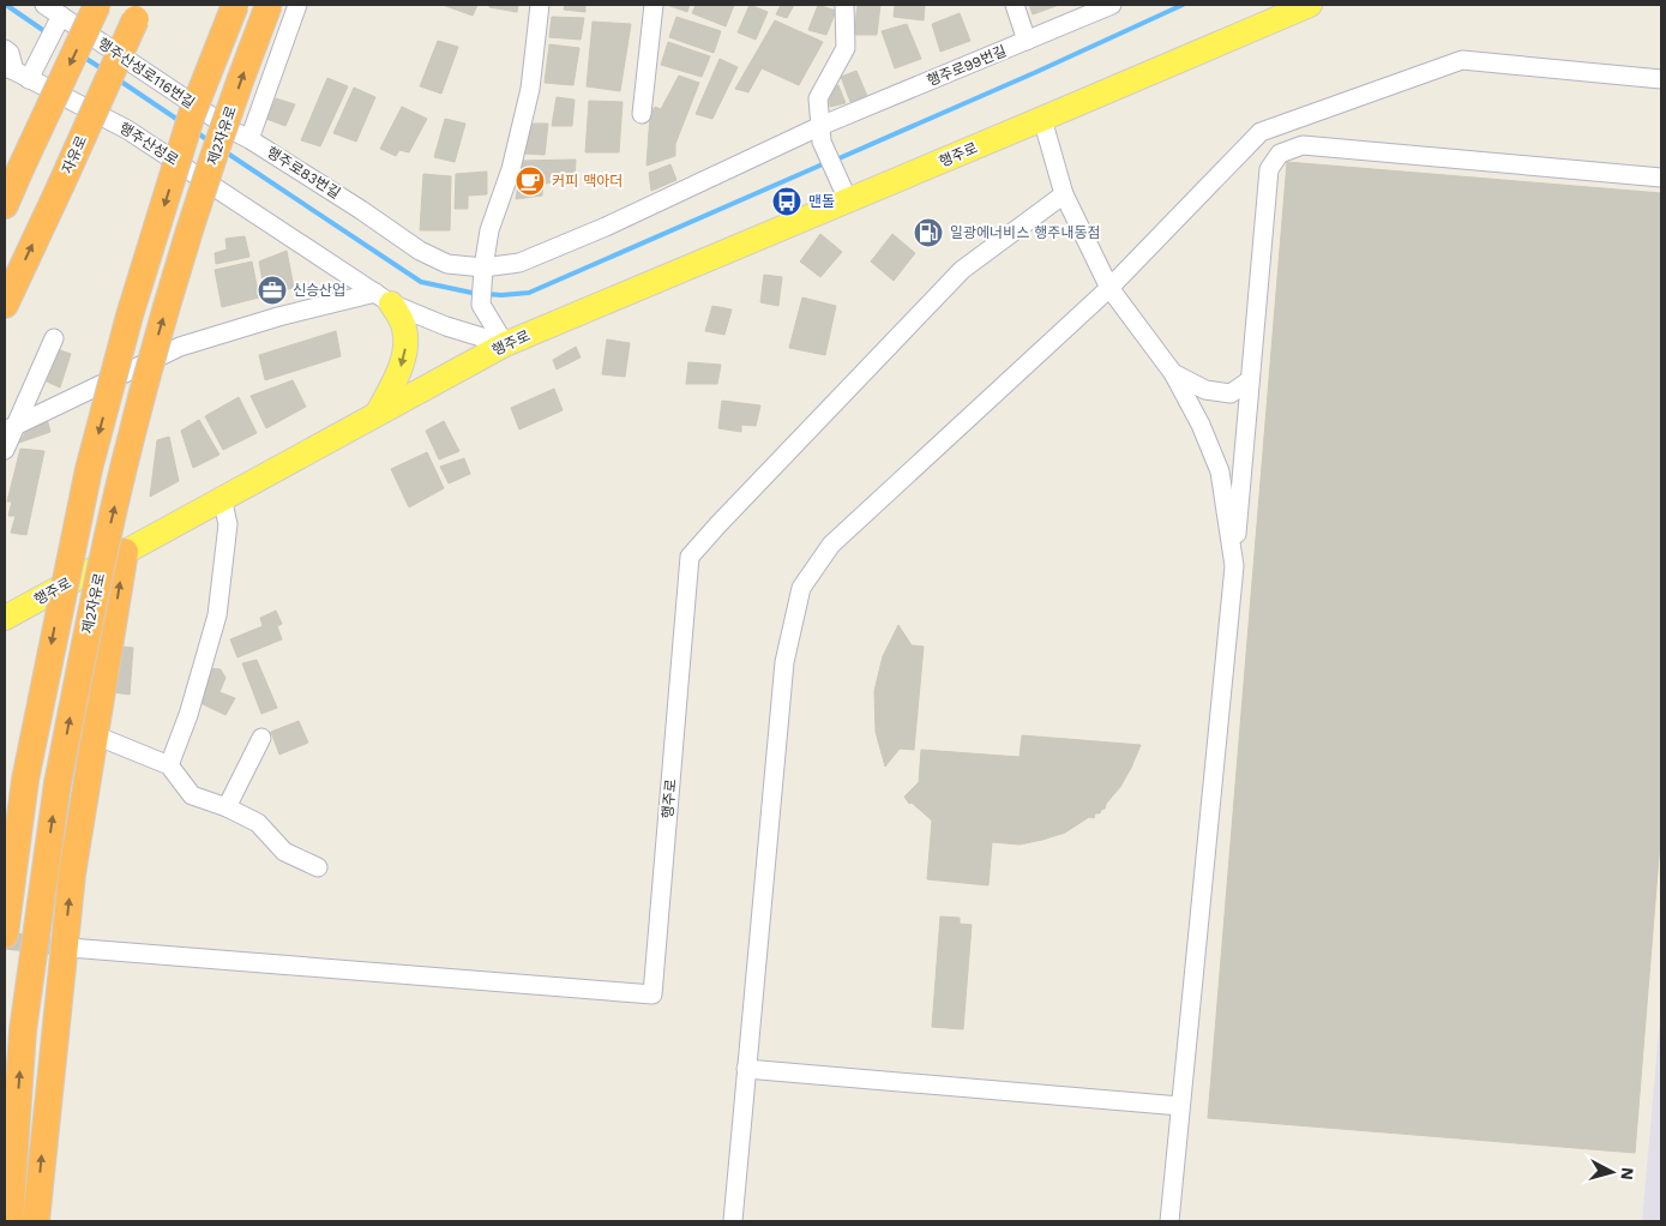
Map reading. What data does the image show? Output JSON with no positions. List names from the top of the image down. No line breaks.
{"streets":{"highway":["제2자유로","자유로"],"main road":["행주로"],"street":["행주로99번길","행주산성로116번길","행주산성로","행주로83번길"]},"crossings":[["행주로99번길","행주로83번길"],["행주산성로116번길","행주로83번길"],["행주산성로","행주로"]],"places":{"cafe":["커피 맥아더"],"bus stop":["맨돌"],"fuel station":["일광에너비스 행주내동점"],"office":["신승산업"]},"north":"right"}
